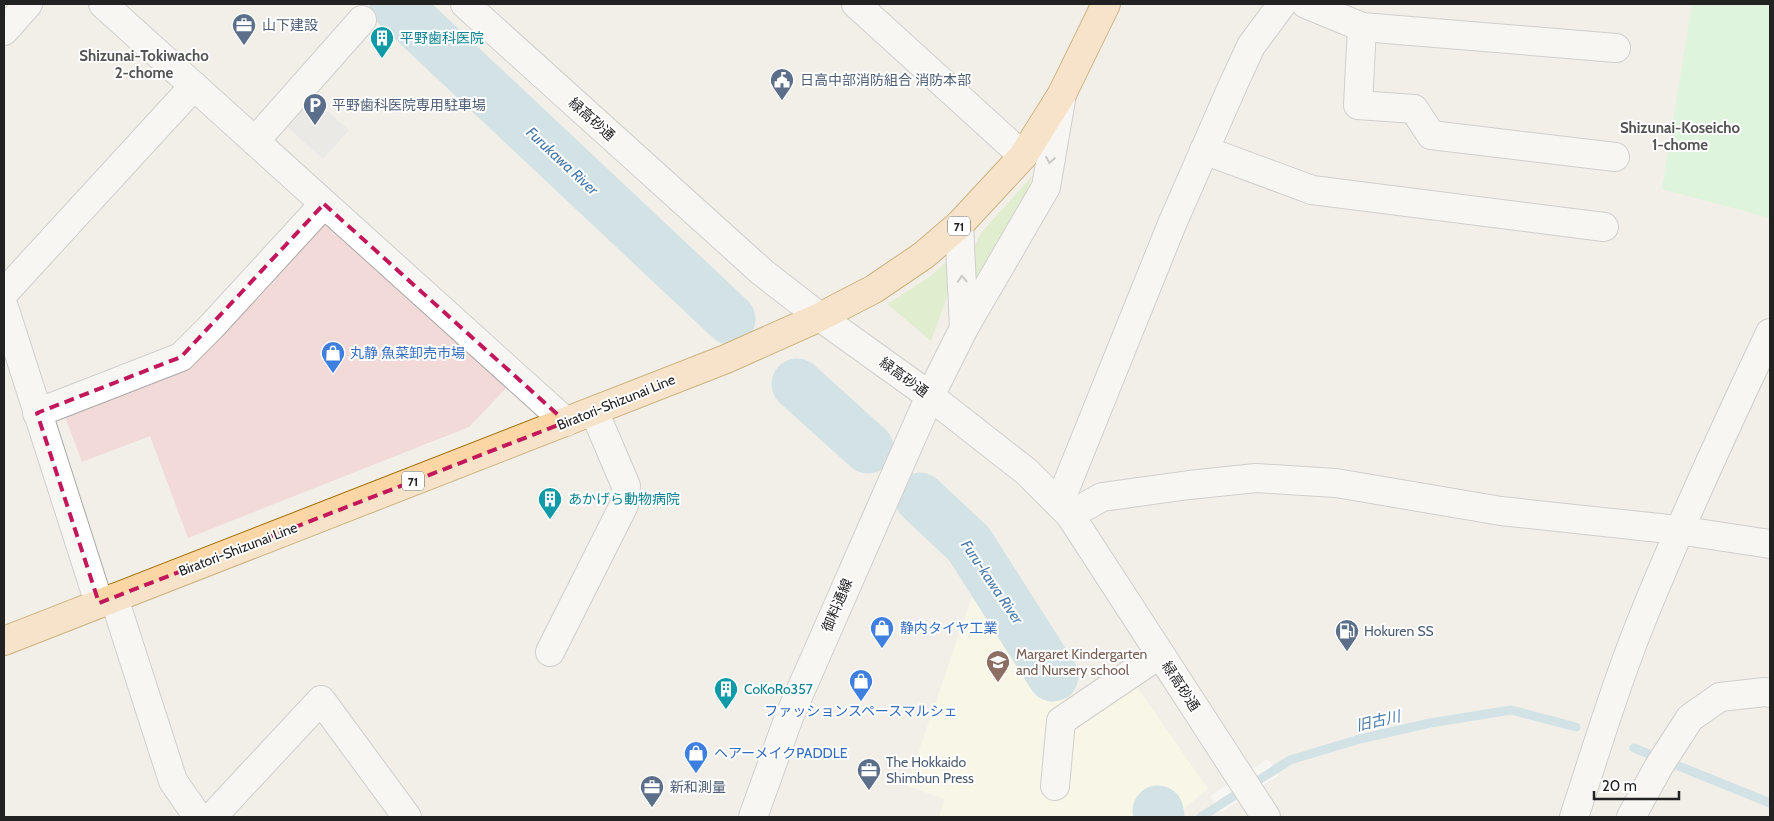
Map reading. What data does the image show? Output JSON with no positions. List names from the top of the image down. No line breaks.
{"streets":{"main road":["71","Biratori-Shizunai Line"],"street":["緑高砂通","御料通線"]},"crossings":[["緑高砂通","Biratori-Shizunai Line"],["緑高砂通","御料通線"],["Biratori-Shizunai Line","御料通線"]],"districts":["Shizunai-Tokiwacho 2-chome","Shizunai-Koseicho 1-chome"],"water":["Furukawa River","Furu-kawa River","旧古川"],"places":{"office":["山下建設","The Hokkaido Shimbun Press","新和測量"],"building":["平野歯科医院","あかげら動物病院","CoKoRo357"],"public building":["日高中部消防組合 消防本部"],"parking":["平野歯科医院専用駐車場"],"shop":["丸静 魚菜卸売市場","静内タイヤ工業","ファッションスペースマルシェ","ヘアーメイクPADDLE"],"fuel station":["Hokuren SS"],"school or university":["Margaret Kindergarten and Nursery school"]},"scale_bar":"20 m"}
